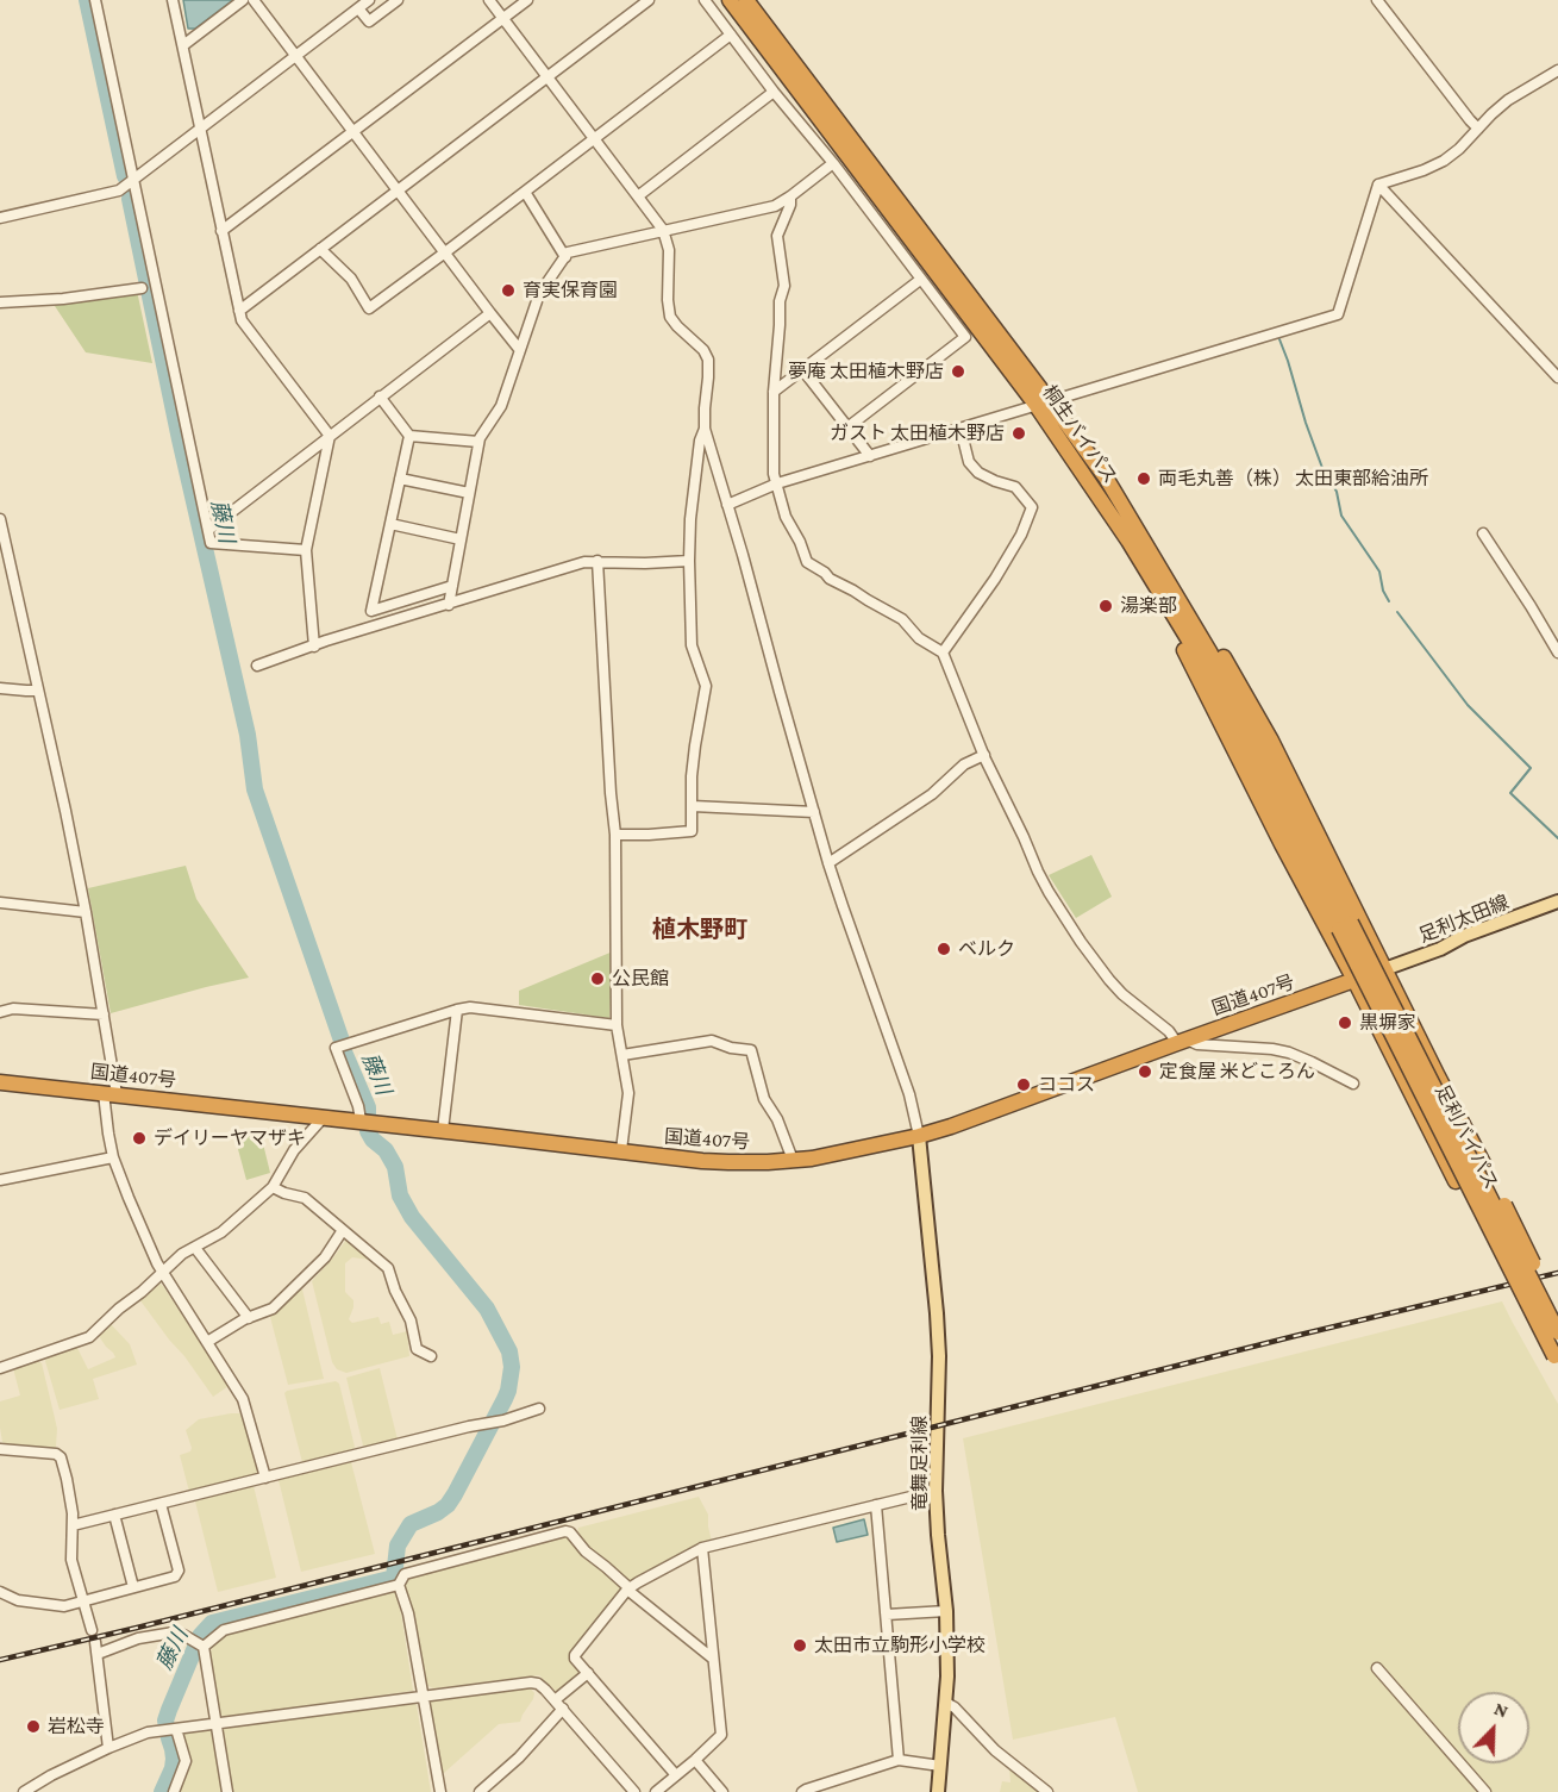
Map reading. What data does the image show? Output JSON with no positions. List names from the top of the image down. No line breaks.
{"streets":{"highway":["桐生バイパス","国道407号","足利バイパス"],"main road":["足利太田線","竜舞足利線"]},"crossings":[["桐生バイパス","足利バイパス"],["足利太田線","国道407号"],["国道407号","竜舞足利線"]],"districts":["植木野町"],"water":["藤川"],"places":["育実保育園","夢庵 太田植木野店","ガスト 太田植木野店","両毛丸善（株） 太田東部給油所","湯楽部","ベルク","公民館","黒塀家","定食屋 米どころん","ココス","デイリーヤマザキ","太田市立駒形小学校","岩松寺"],"north":"top right"}
